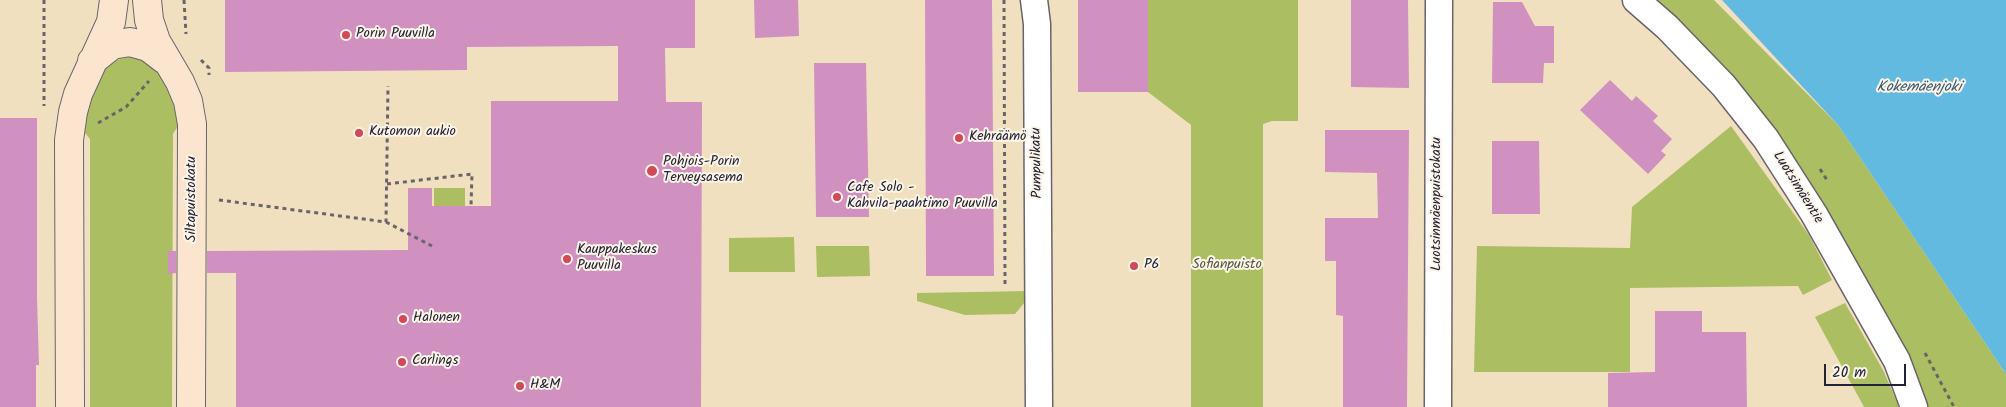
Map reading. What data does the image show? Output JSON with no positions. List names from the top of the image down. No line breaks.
{"streets":{"main road":["Siltapuistokatu"],"street":["Pumpulikatu","Luotsimäentie","Luotsinmäenpuistokatu"]},"water":["Kokemäenjoki"],"parks":["Sofianpuisto"],"places":["Porin Puuvilla","Kutomon aukio","Kehräämö","Pohjois-Porin Terveysasema","Cafe Solo - Kahvila-paahtimo Puuvilla","Kauppakeskus Puuvilla","P6","Halonen","Carlings","H&M"],"scale_bar":"20 m"}
